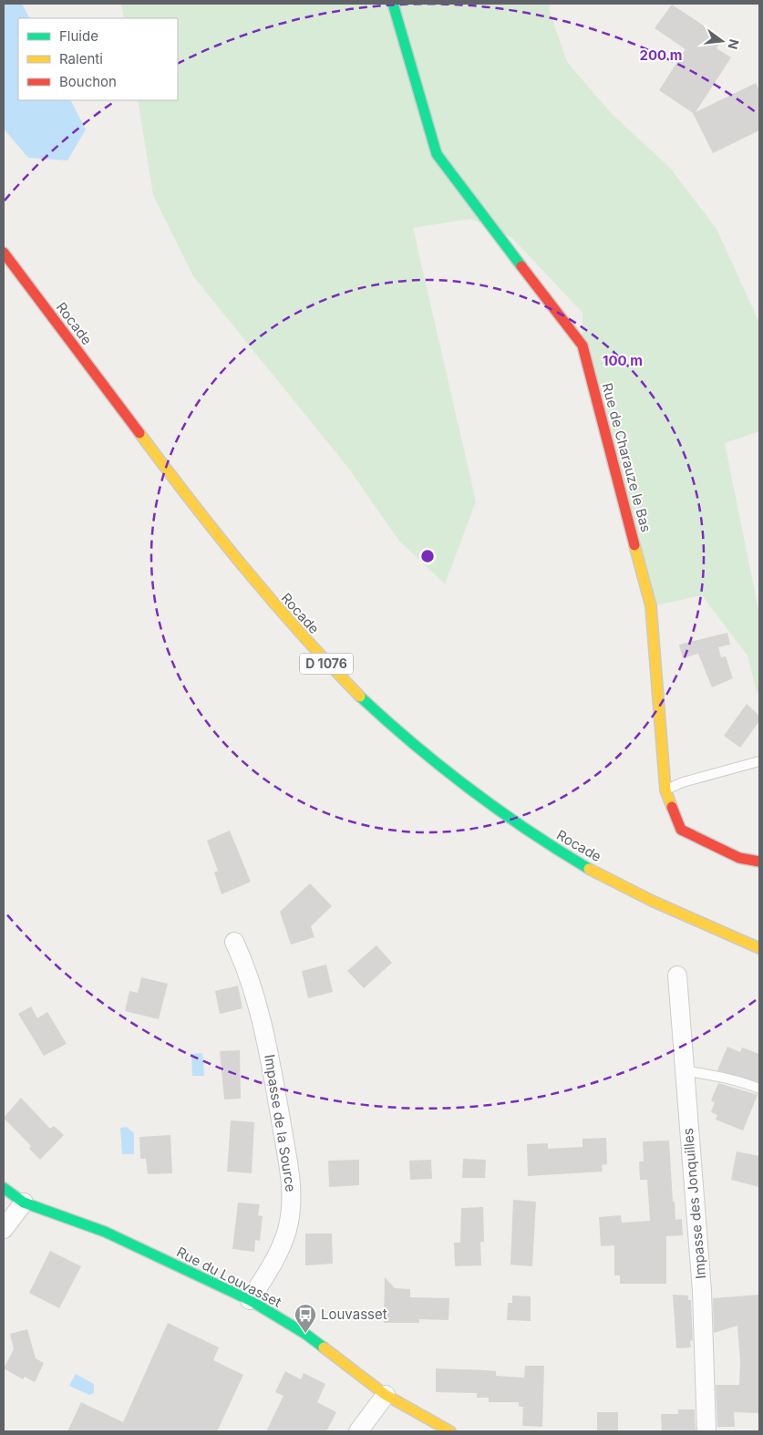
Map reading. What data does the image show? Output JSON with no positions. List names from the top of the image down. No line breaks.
{"streets":{"street":["Rocade","Rue de Charauze le Bas","D 1076","Impasse de la Source","Impasse des Jonquilles","Rue du Louvasset"]},"crossings":[["Impasse de la Source","Rue du Louvasset"]],"places":{"bus stop":["Louvasset"]},"legend":["Fluide","Ralenti","Bouchon"],"north":"right","rings":["200 m","100 m"]}
